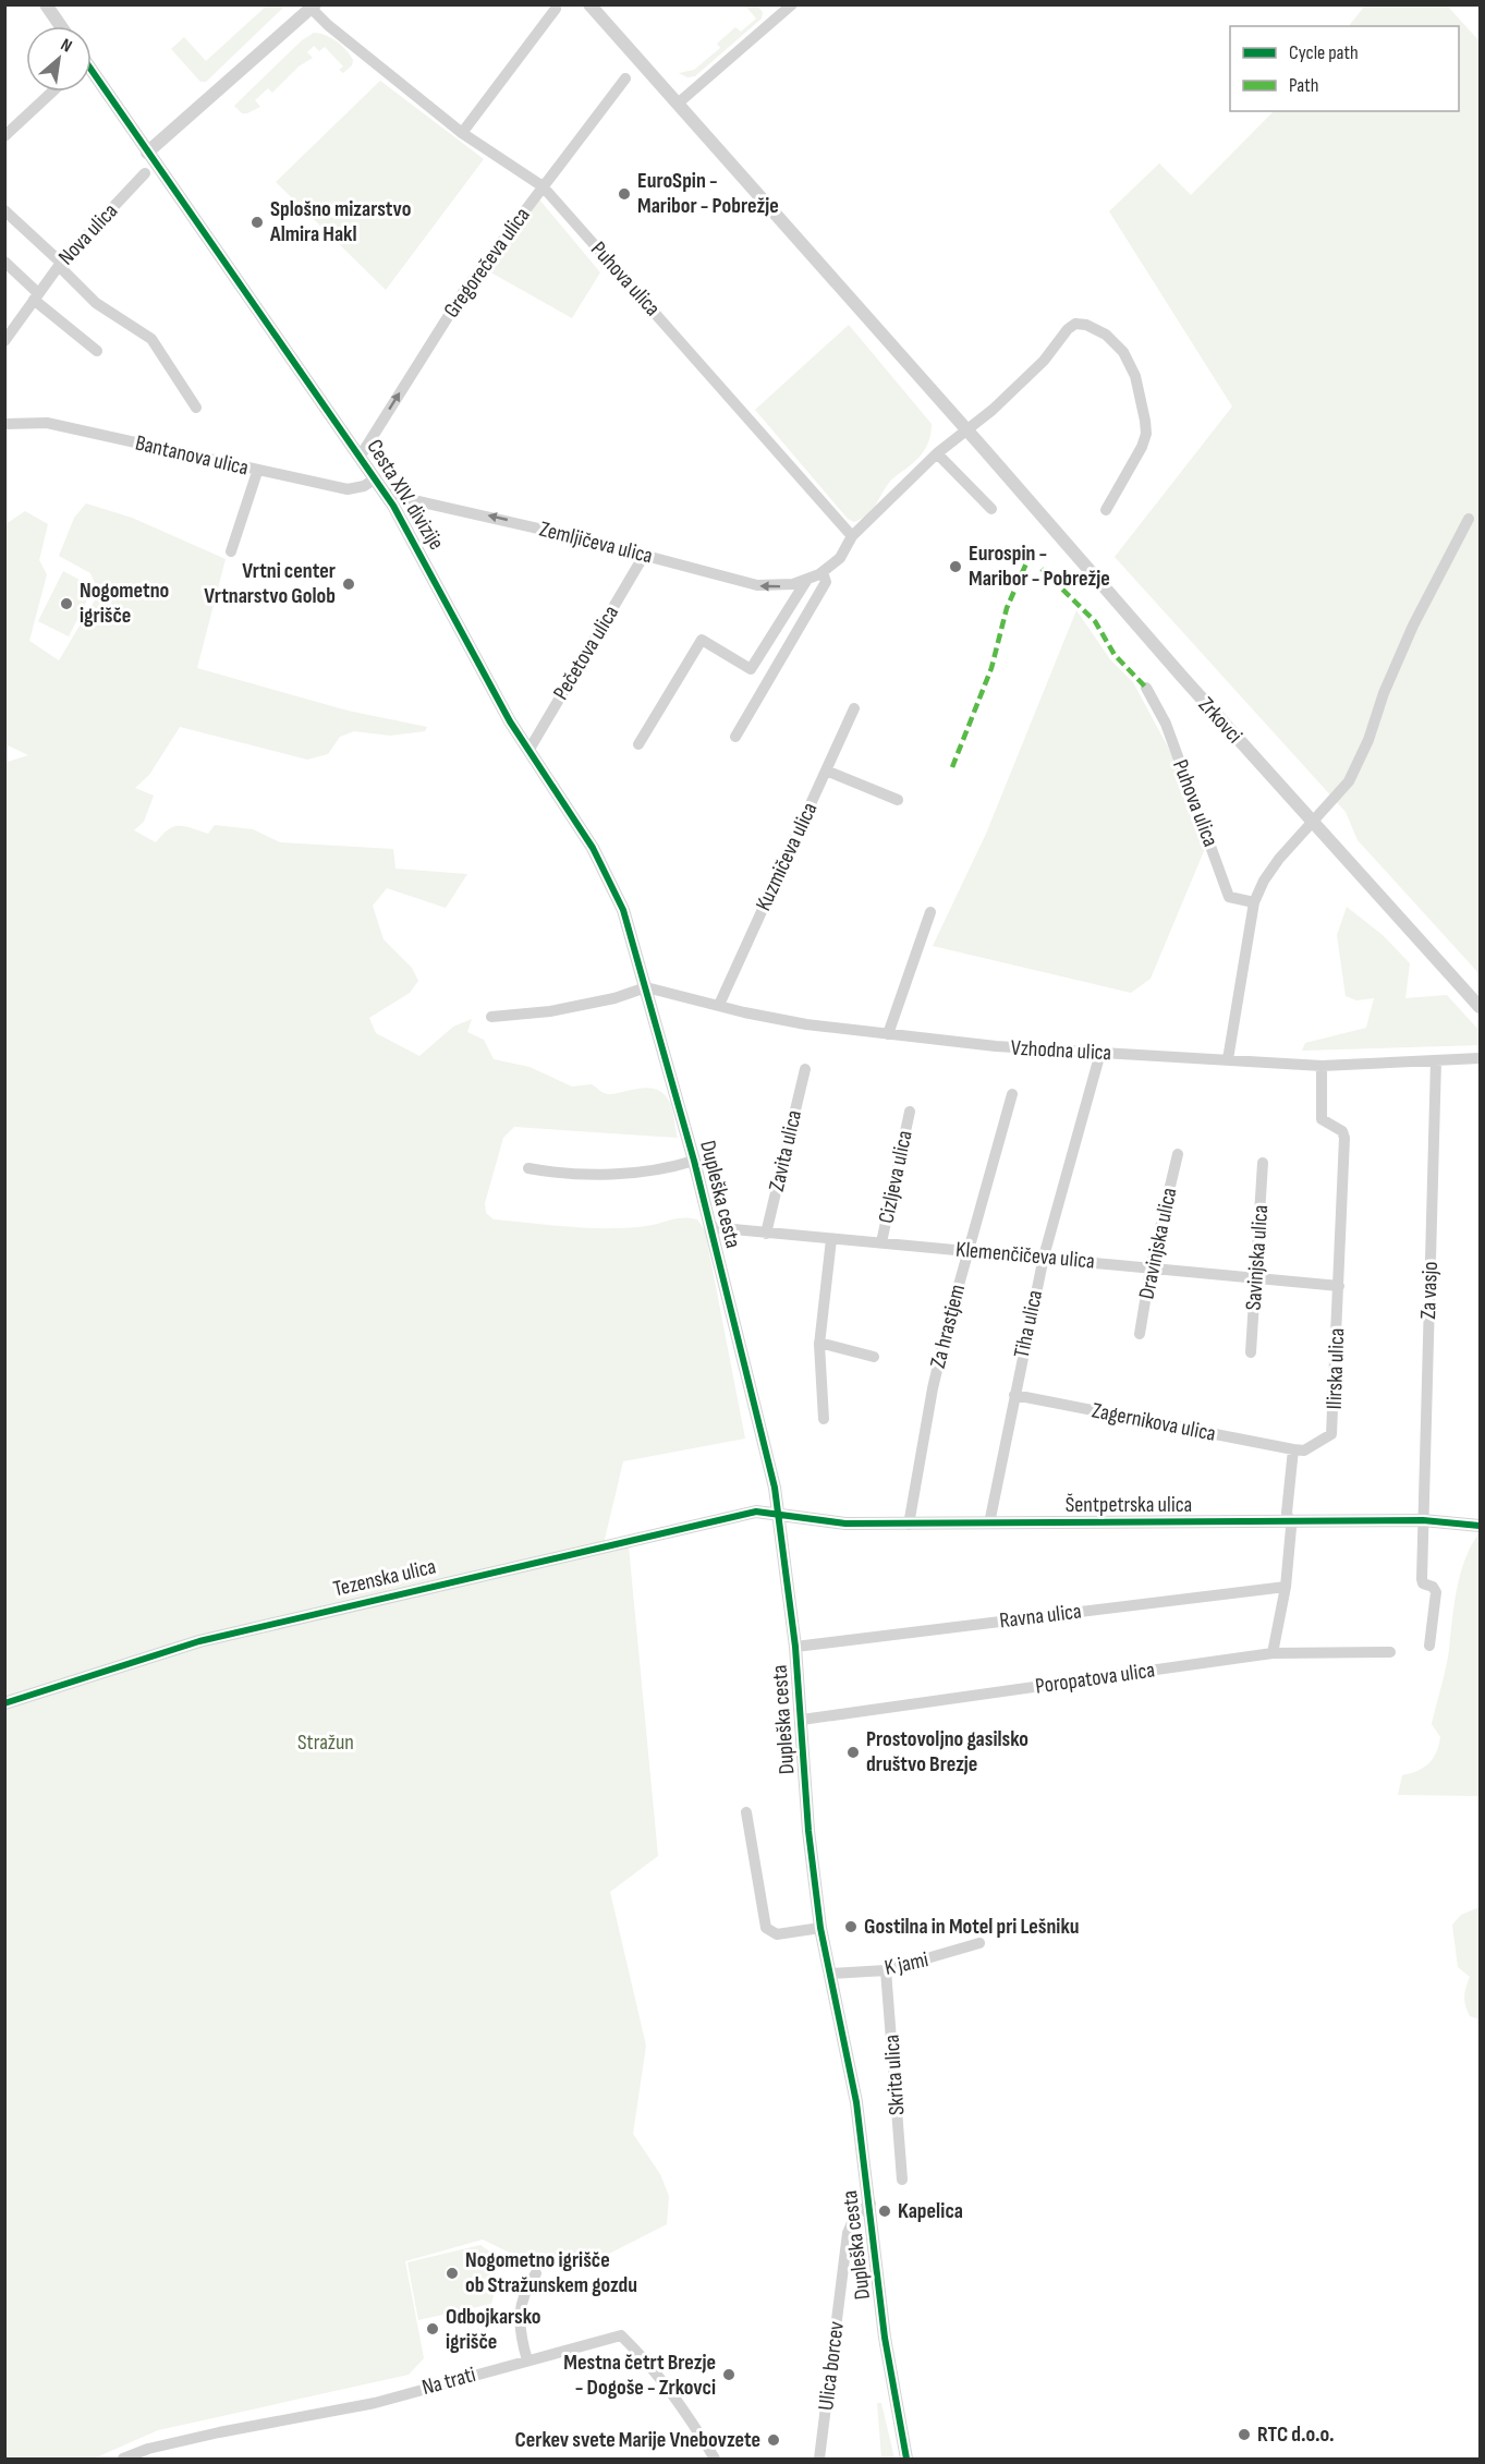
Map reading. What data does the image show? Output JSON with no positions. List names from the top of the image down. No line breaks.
{"streets":{"street":["Nova ulica","Gregorečeva ulica","Puhova ulica","Bantanova ulica","Cesta XIV. divizije","Zemljičeva ulica","Pečetova ulica","Zrkovci","Kuzmičeva ulica","Vzhodna ulica","Zavita ulica","Cizljeva ulica","Dupleška cesta","Dravinjska ulica","Klemenčičeva ulica","Savinjska ulica","Za vasjo","Tiha ulica","Za hrastjem","Ilirska ulica","Zagernikova ulica","Šentpetrska ulica","Tezenska ulica","Ravna ulica","Poropatova ulica","K jami","Skrita ulica","Ulica borcev","Na trati"]},"crossings":[["Gregorečeva ulica","Puhova ulica"],["Gregorečeva ulica","Cesta XIV. divizije"],["Puhova ulica","Zemljičeva ulica"],["Bantanova ulica","Cesta XIV. divizije"],["Cesta XIV. divizije","Zemljičeva ulica"],["Cesta XIV. divizije","Pečetova ulica"],["Cesta XIV. divizije","Vzhodna ulica"],["Cesta XIV. divizije","Dupleška cesta"],["Zemljičeva ulica","Pečetova ulica"],["Zemljičeva ulica","Zrkovci"],["Kuzmičeva ulica","Vzhodna ulica"],["Vzhodna ulica","Dupleška cesta"],["Vzhodna ulica","Za vasjo"],["Vzhodna ulica","Tiha ulica"],["Vzhodna ulica","Ilirska ulica"],["Zavita ulica","Klemenčičeva ulica"],["Cizljeva ulica","Klemenčičeva ulica"],["Dupleška cesta","Klemenčičeva ulica"],["Dupleška cesta","Šentpetrska ulica"],["Dupleška cesta","Tezenska ulica"],["Dupleška cesta","Ravna ulica"],["Dupleška cesta","Poropatova ulica"],["Dupleška cesta","K jami"],["Dupleška cesta","Ulica borcev"],["Dravinjska ulica","Klemenčičeva ulica"],["Klemenčičeva ulica","Savinjska ulica"],["Klemenčičeva ulica","Tiha ulica"],["Klemenčičeva ulica","Za hrastjem"],["Klemenčičeva ulica","Ilirska ulica"],["Za vasjo","Šentpetrska ulica"],["Tiha ulica","Zagernikova ulica"],["Tiha ulica","Šentpetrska ulica"],["Za hrastjem","Šentpetrska ulica"],["Ilirska ulica","Zagernikova ulica"],["Šentpetrska ulica","Tezenska ulica"],["K jami","Skrita ulica"]],"one_way":["Gregorečeva ulica"],"parks":["Stražun"],"places":["EuroSpin - Maribor - Pobrežje","Splošno mizarstvo Almira Hakl","Eurospin - Maribor - Pobrežje","Vrtni center Vrtnarstvo Golob","Nogometno igrišče","Prostovoljno gasilsko društvo Brezje","Gostilna in Motel pri Lešniku","Kapelica","Nogometno igrišče ob Stražunskem gozdu","Odbojkarsko igrišče","Mestna četrt Brezje - Dogoše - Zrkovci","RTC d.o.o.","Cerkev svete Marije Vnebovzete"],"legend":["Cycle path","Path"],"north":"top right"}
